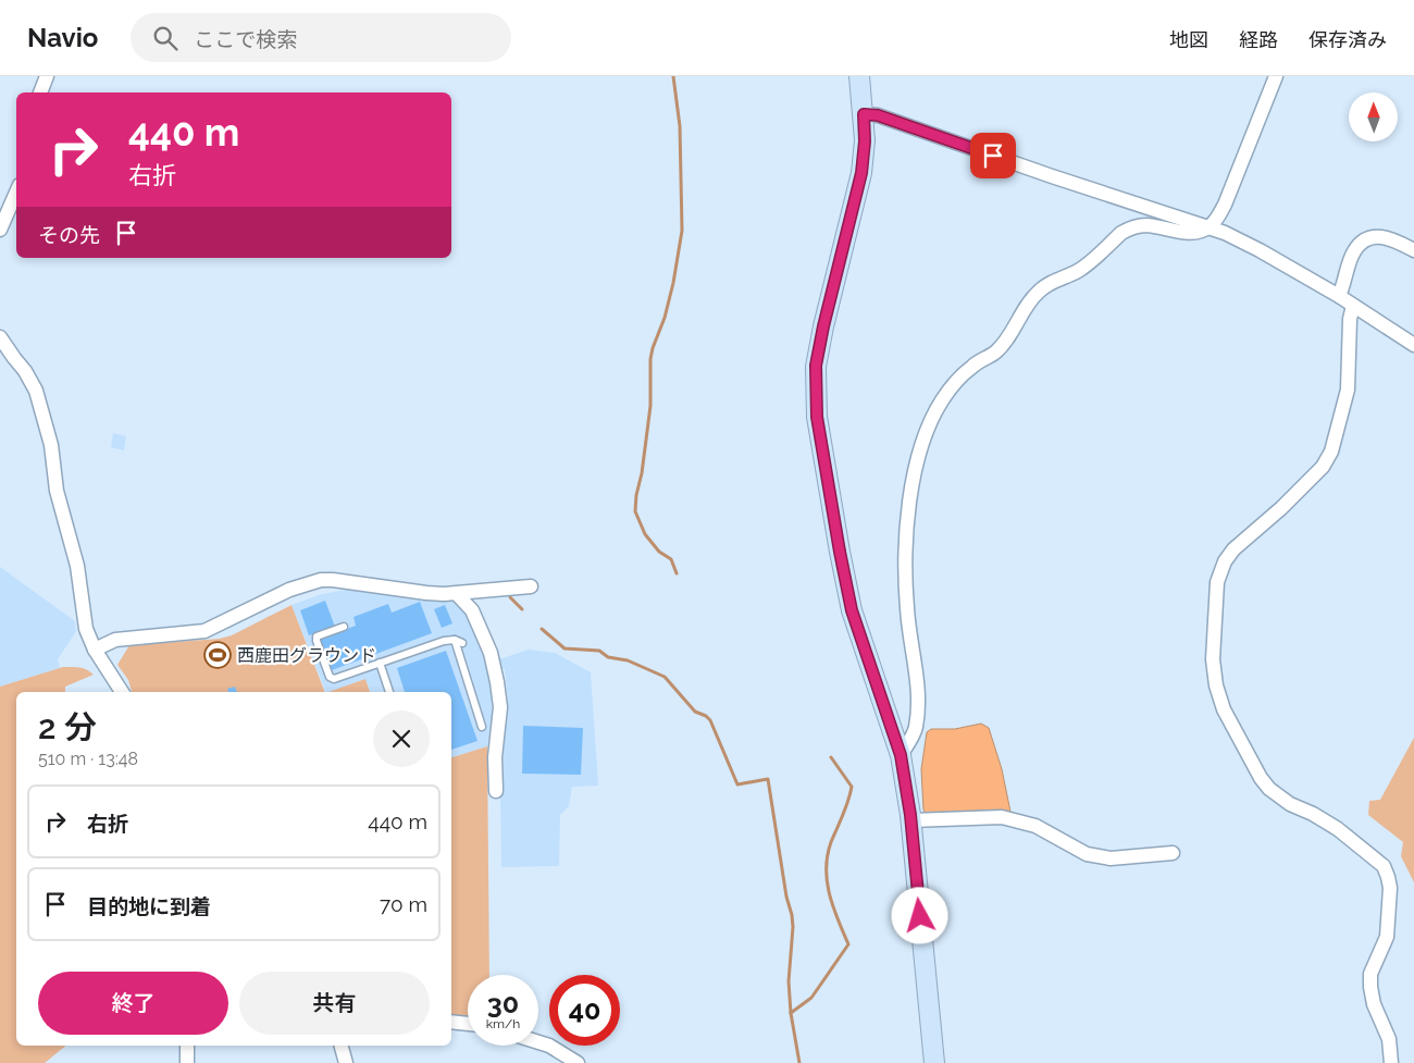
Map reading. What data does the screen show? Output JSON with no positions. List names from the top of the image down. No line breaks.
{"places":{"sports":["西鹿田グラウンド"]},"north":"top","page":{"header":"Navio","search":"ここで検索","nav":["地図","経路","保存済み"],"turn":["440 m","右折"],"then":"その先","heading":["2 分","510 m · 13:48"],"list":[{"name":"右折","value":"440 m"},{"name":"目的地に到着","value":"70 m"}],"buttons":["終了","共有"],"speed":"30 km/h","limit":"40"}}
